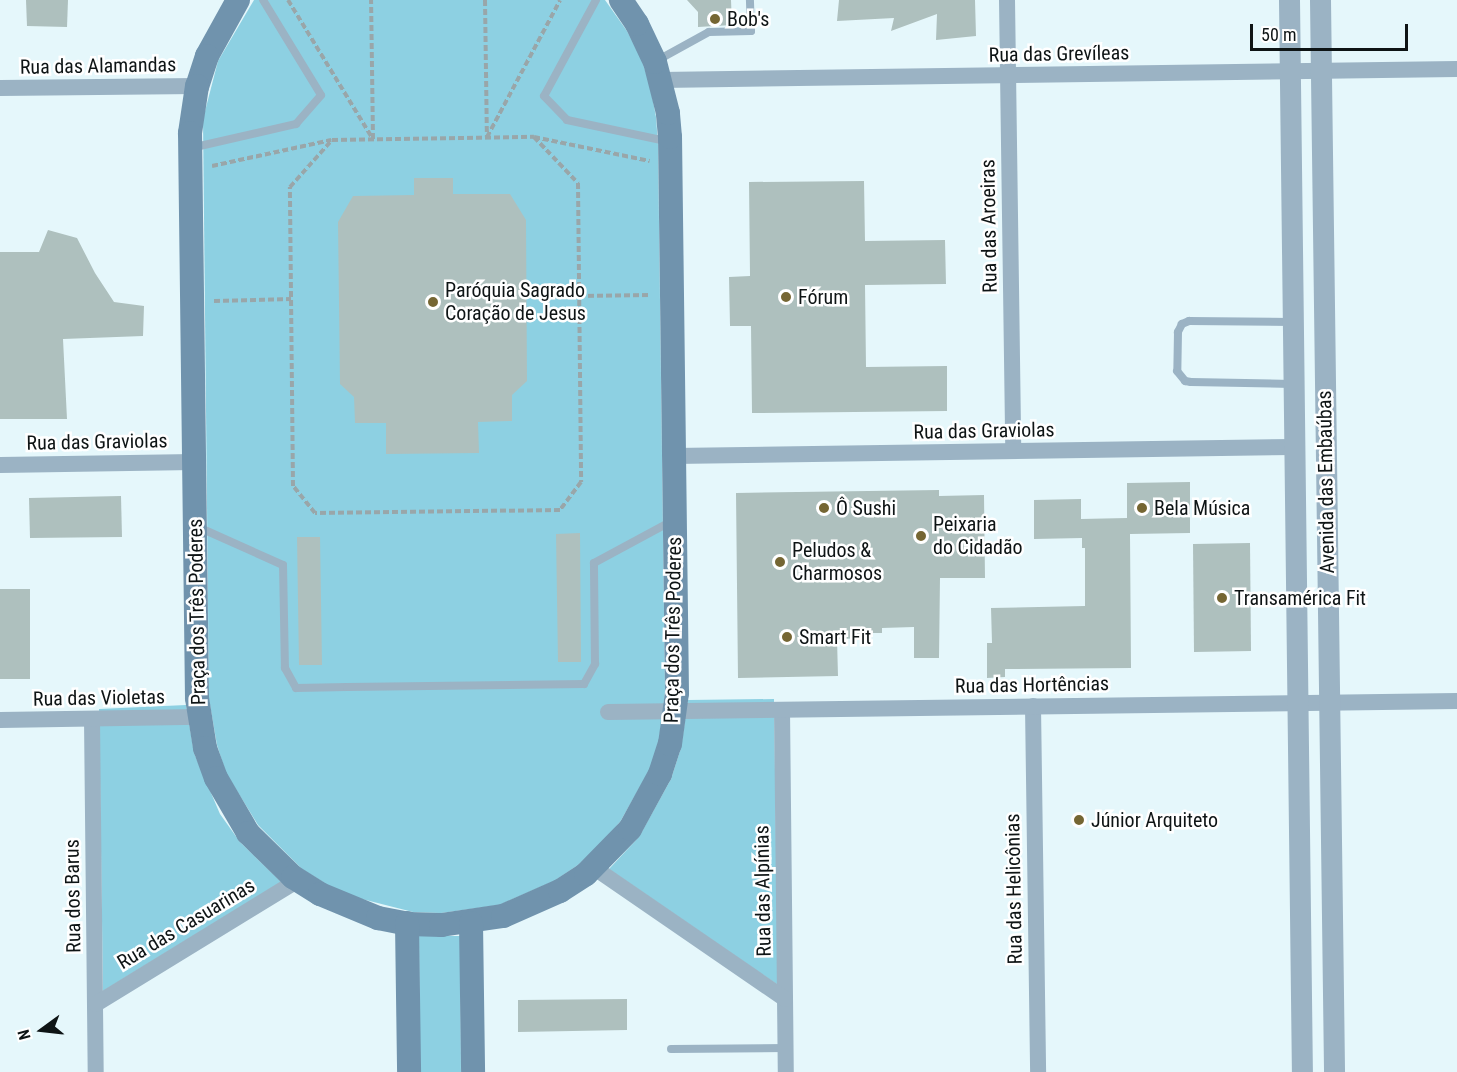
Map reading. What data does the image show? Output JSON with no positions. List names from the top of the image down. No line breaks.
{"streets":{"main road":["Praça dos Três Poderes"],"street":["Rua das Grevíleas","Rua das Alamandas","Rua das Aroeiras","Rua das Graviolas","Avenida das Embaúbas","Rua das Hortências","Rua das Violetas","Rua das Helicônias","Rua das Alpínias","Rua dos Barus","Rua das Casuarinas"]},"crossings":[["Rua das Grevíleas","Rua das Aroeiras"],["Rua das Grevíleas","Avenida das Embaúbas"],["Rua das Grevíleas","Praça dos Três Poderes"],["Rua das Alamandas","Praça dos Três Poderes"],["Rua das Aroeiras","Rua das Graviolas"],["Rua das Graviolas","Avenida das Embaúbas"],["Rua das Graviolas","Praça dos Três Poderes"],["Avenida das Embaúbas","Rua das Hortências"],["Praça dos Três Poderes","Rua das Hortências"],["Praça dos Três Poderes","Rua das Violetas"],["Praça dos Três Poderes","Rua das Casuarinas"],["Rua das Hortências","Rua das Helicônias"],["Rua das Hortências","Rua das Alpínias"],["Rua das Violetas","Rua dos Barus"],["Rua dos Barus","Rua das Casuarinas"]],"places":["Bob's","Fórum","Paróquia Sagrado Coração de Jesus","Ô Sushi","Bela Música","Peixaria do Cidadão","Peludos & Charmosos","Transamérica Fit","Smart Fit","Júnior Arquiteto"],"scale_bar":"50 m","north":"left"}
